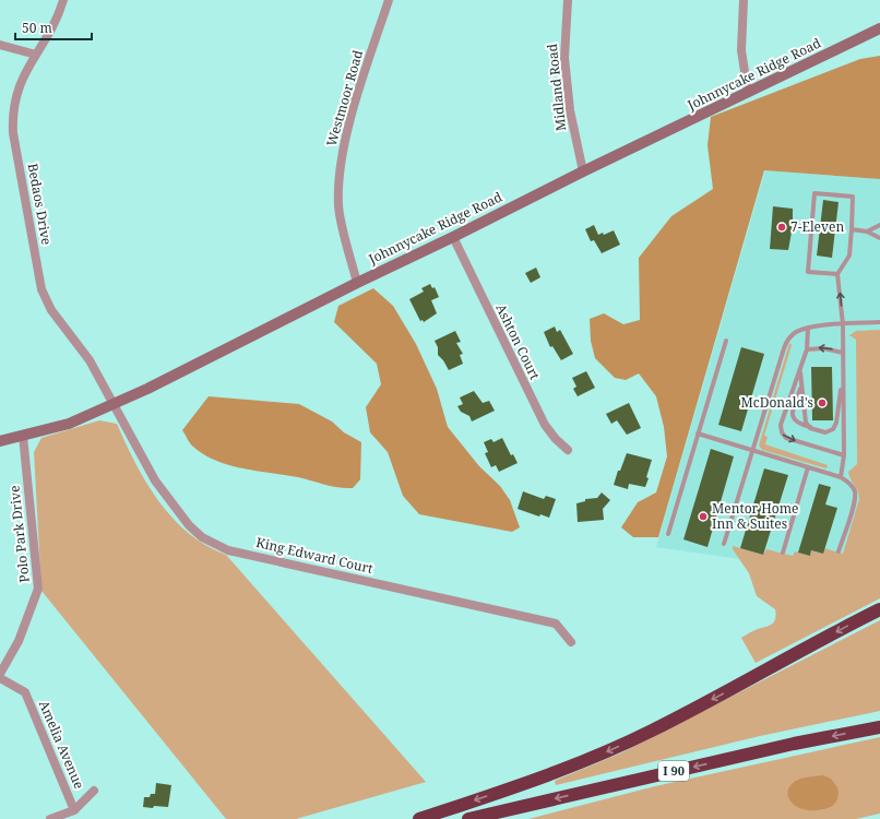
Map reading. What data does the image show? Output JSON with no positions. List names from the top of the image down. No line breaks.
{"streets":{"highway":["I 90"],"main road":["Johnnycake Ridge Road"],"street":["Midland Road","Westmoor Road","Bedaos Drive","Ashton Court","Polo Park Drive","King Edward Court","Amelia Avenue"]},"crossings":[["Johnnycake Ridge Road","Midland Road"],["Johnnycake Ridge Road","Westmoor Road"],["Johnnycake Ridge Road","Bedaos Drive"],["Johnnycake Ridge Road","Ashton Court"],["Johnnycake Ridge Road","Polo Park Drive"],["Johnnycake Ridge Road","King Edward Court"],["Bedaos Drive","King Edward Court"]],"places":["7-Eleven","McDonald's","Mentor Home Inn & Suites"],"scale_bar":"50 m"}
